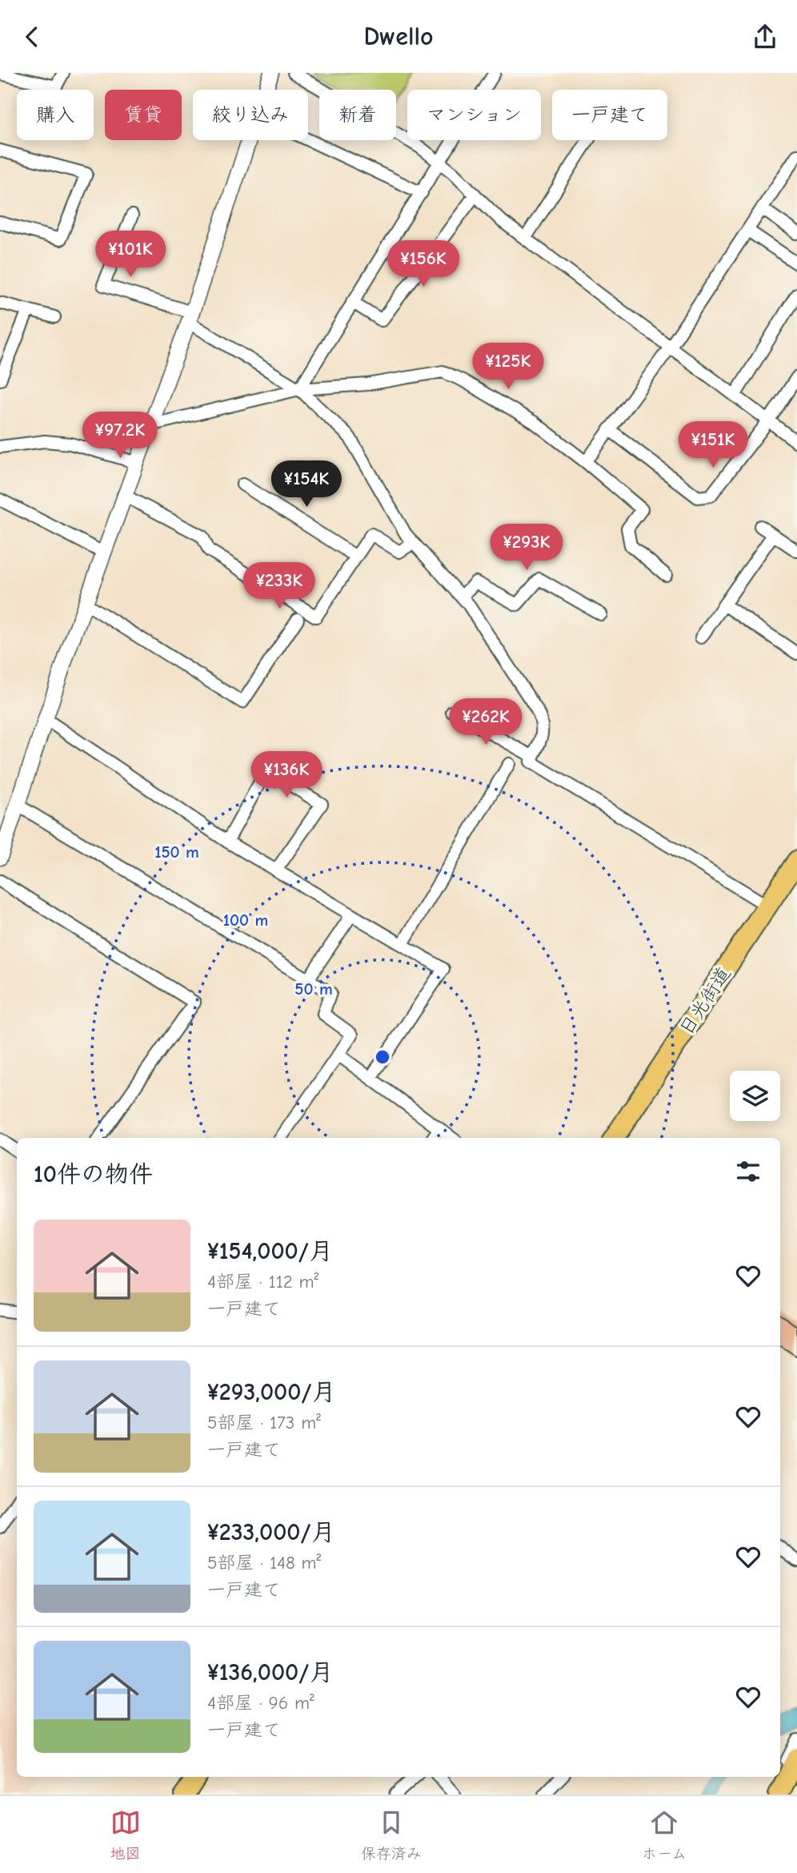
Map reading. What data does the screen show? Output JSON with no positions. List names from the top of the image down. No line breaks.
{"streets":{"highway":["日光街道"]},"page":{"header":"Dwello","chip":["購入","賃貸","絞り込み","新着","マンション","一戸建て"],"price":["¥101K","¥156K","¥125K","¥97.2K","¥151K","¥154K","¥293K","¥233K","¥262K","¥136K"],"heading":"10件の物件","list":[{"name":"¥154,000/月","note":"4部屋 · 112 m² · 一戸建て"},{"name":"¥293,000/月","note":"5部屋 · 173 m² · 一戸建て"},{"name":"¥233,000/月","note":"5部屋 · 148 m² · 一戸建て"},{"name":"¥136,000/月","note":"4部屋 · 96 m² · 一戸建て"}],"tabs":["地図","保存済み","ホーム"]},"rings":["150 m","100 m","50 m"]}
